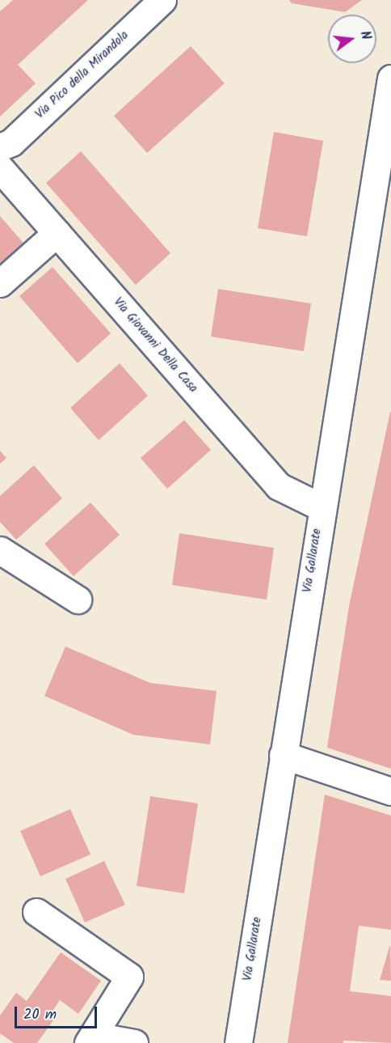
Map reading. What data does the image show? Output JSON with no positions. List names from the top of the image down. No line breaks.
{"streets":{"street":["Via Pico della Mirandola","Via Giovanni Della Casa","Via Gallarate"]},"crossings":[["Via Giovanni Della Casa","Via Gallarate"]],"scale_bar":"20 m","north":"right"}
